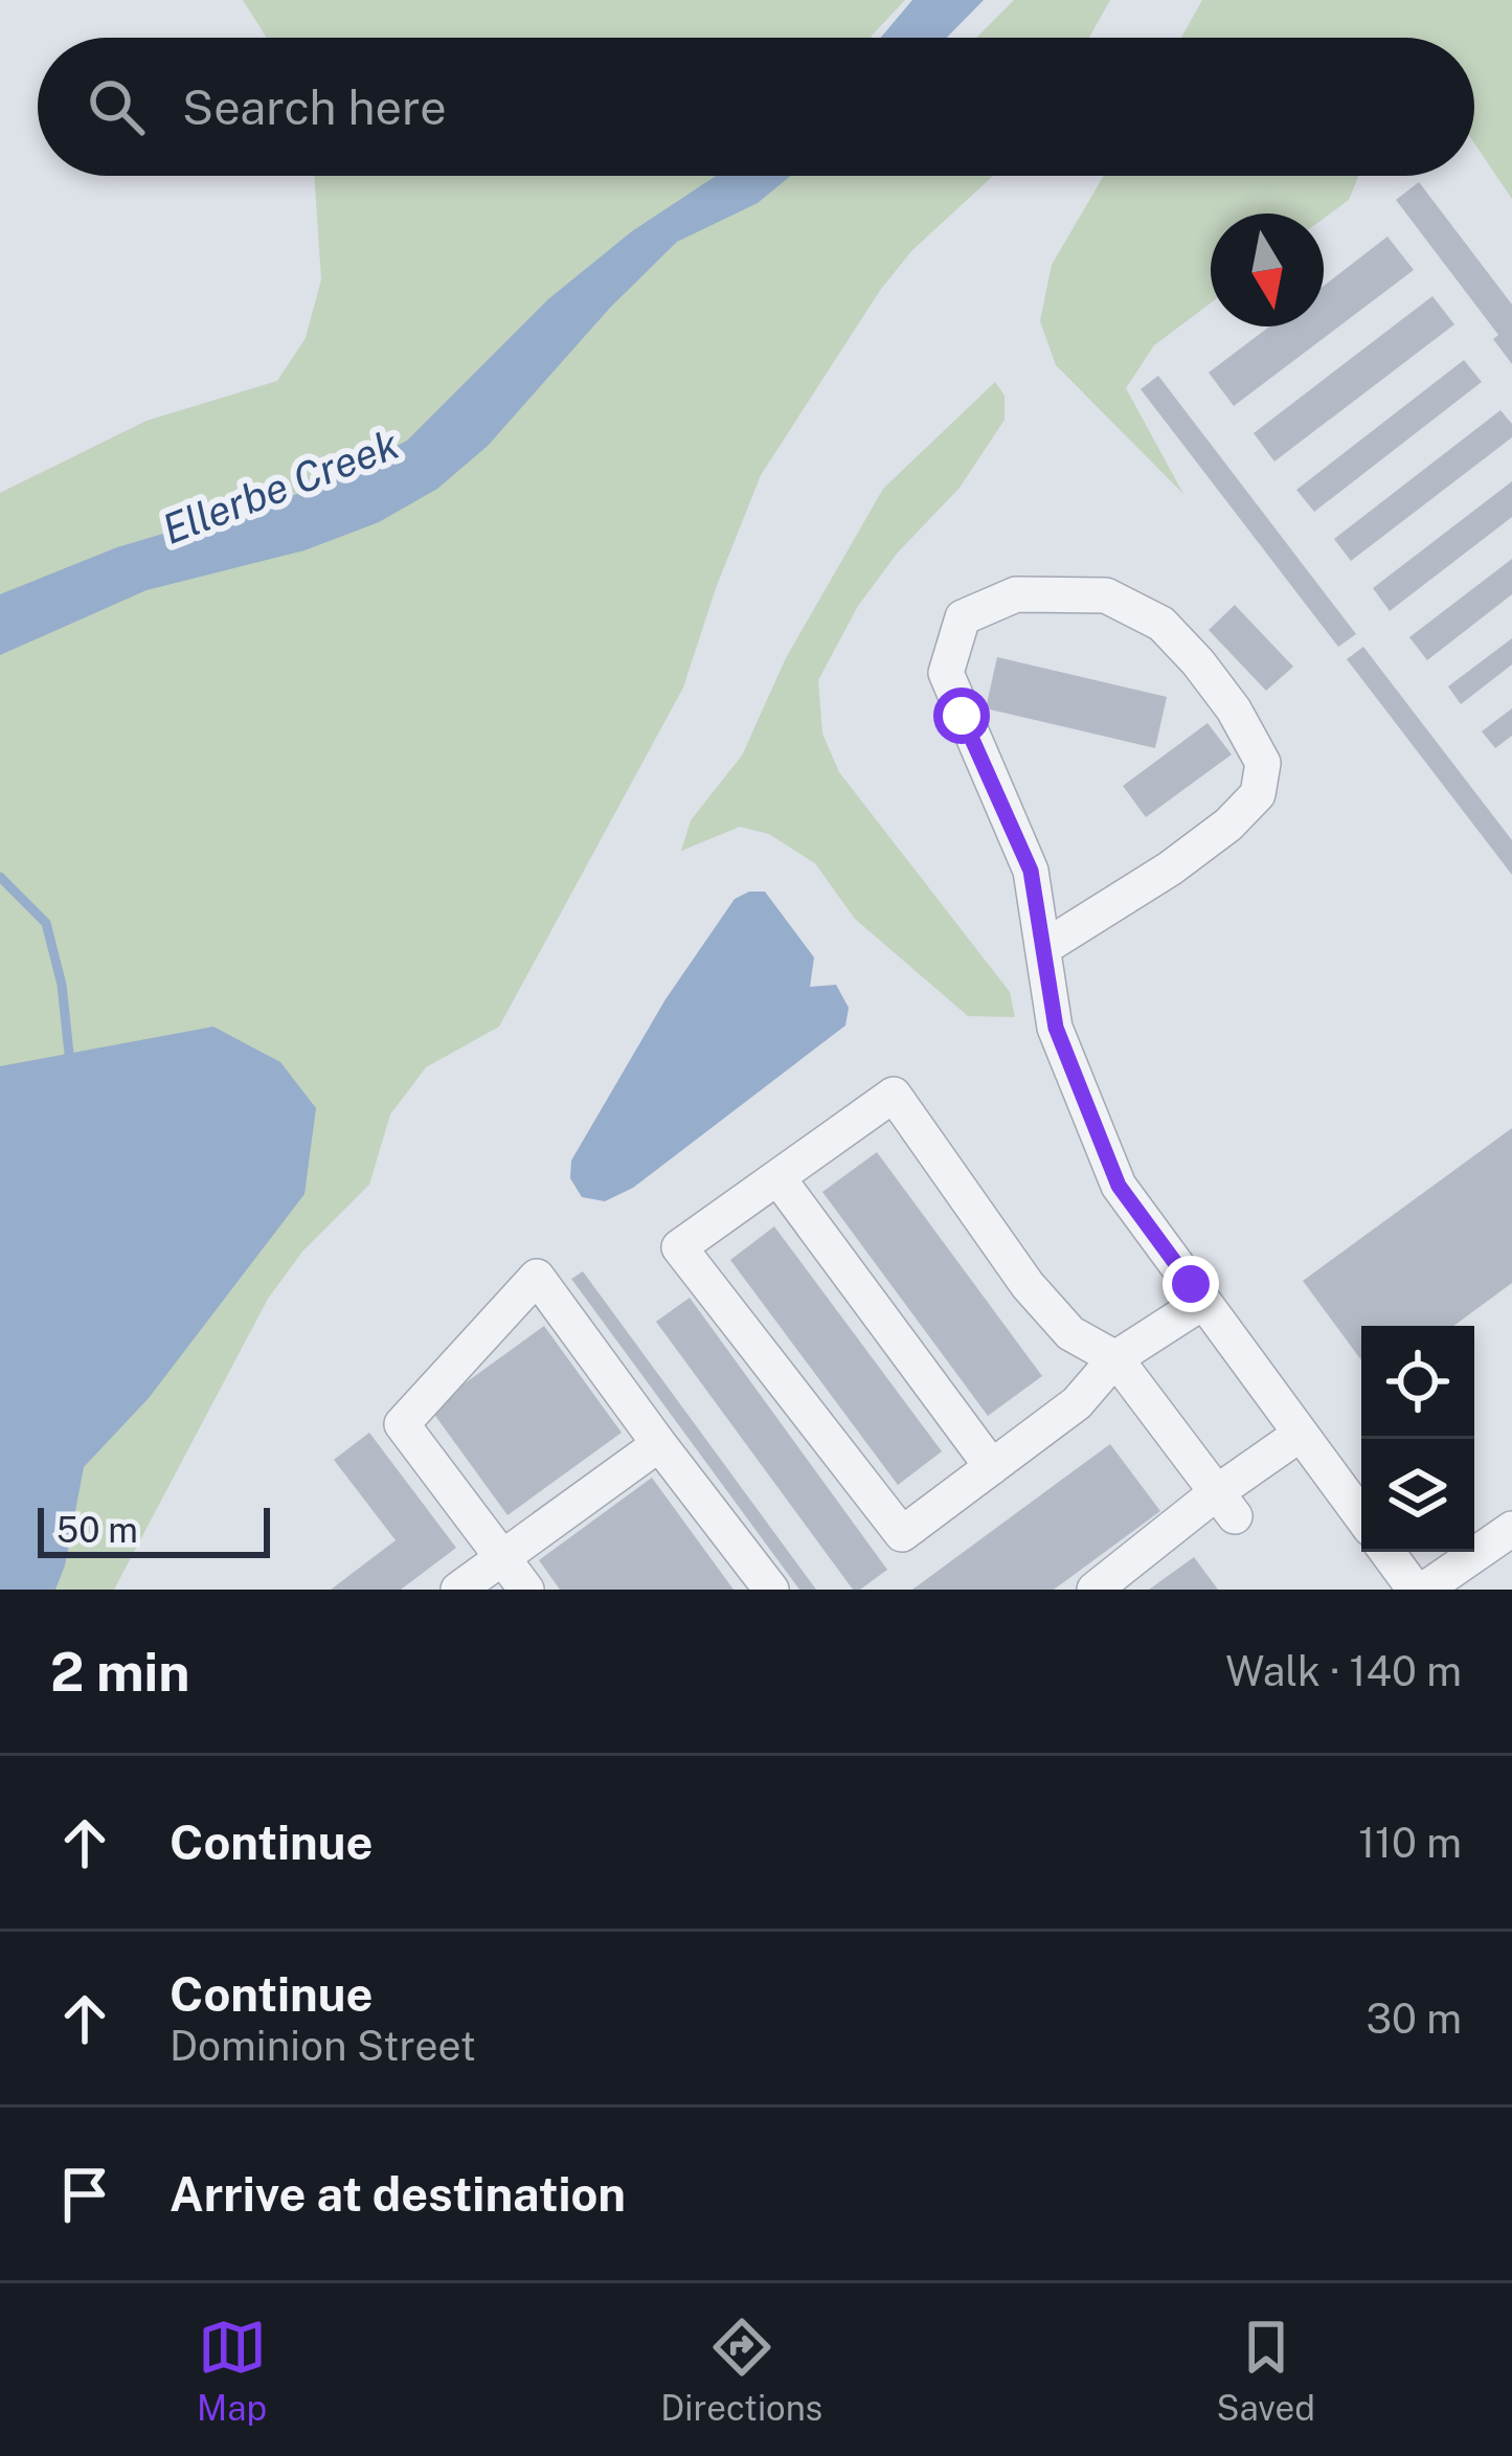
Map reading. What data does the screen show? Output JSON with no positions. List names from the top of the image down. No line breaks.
{"water":["Ellerbe Creek"],"scale_bar":"50 m","north":"bottom","page":{"search":"Search here","scale":"50 m","heading":["2 min","Walk · 140 m"],"list":[["Continue","110 m"],["Continue","Dominion Street","30 m"],"Arrive at destination"],"nav":["Map","Directions","Saved"]}}
